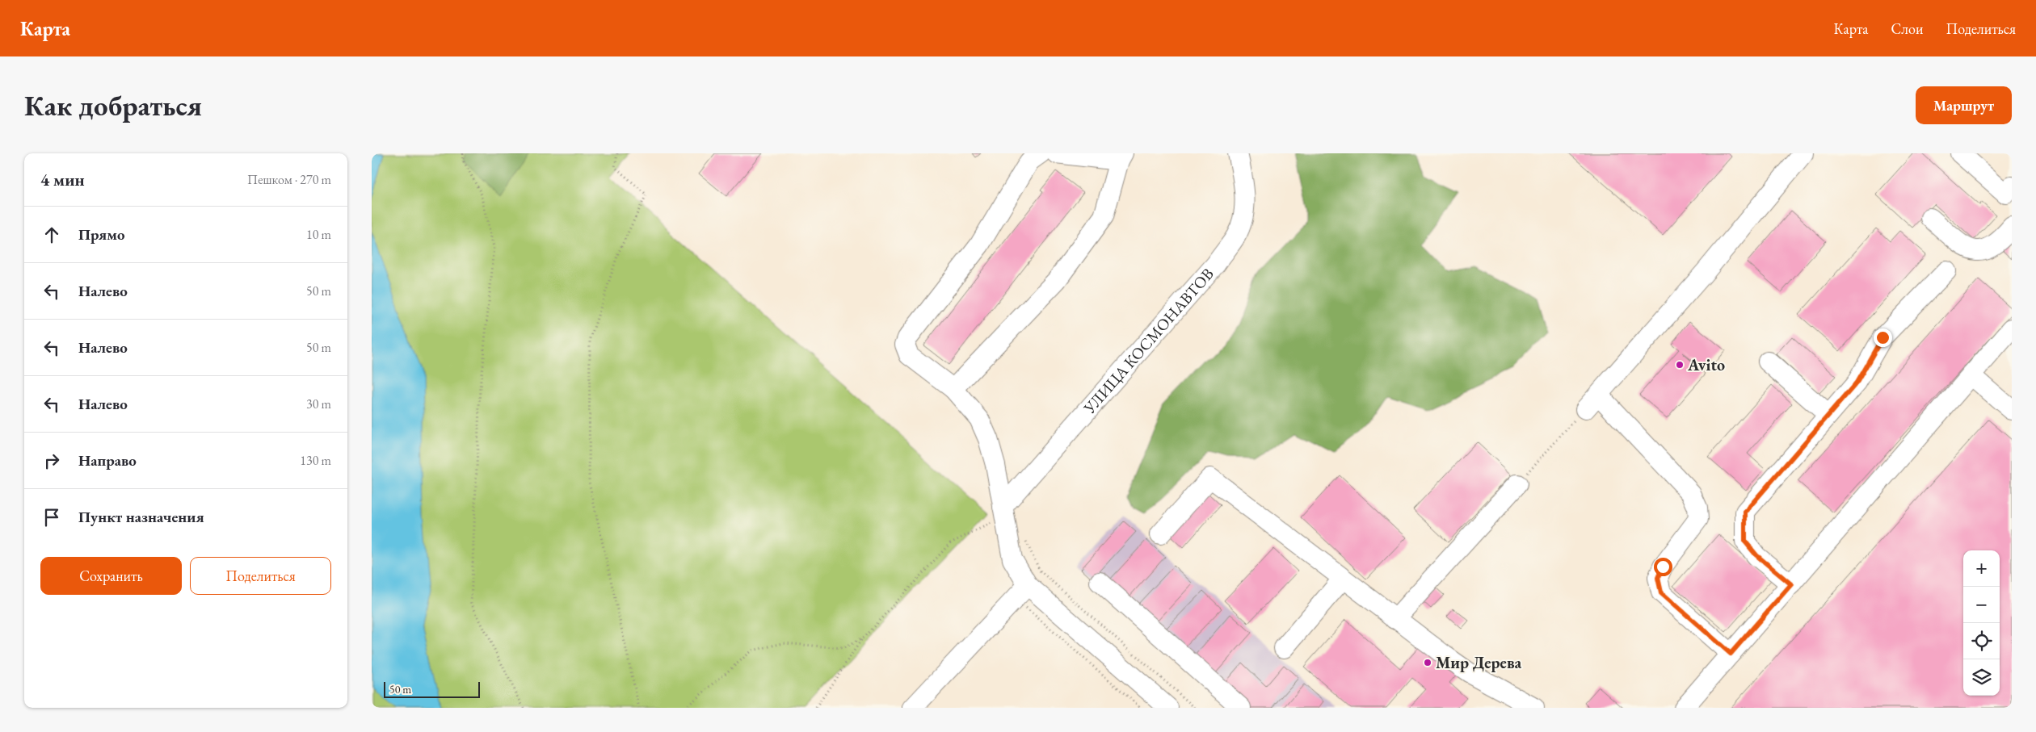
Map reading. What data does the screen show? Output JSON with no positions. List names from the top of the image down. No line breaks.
{"streets":{"street":["УЛИЦА КОСМОНАВТОВ"]},"places":["Avito","Мир Дерева"],"scale_bar":"50 m","page":{"header":"Карта","nav":["Карта","Слои","Поделиться"],"buttons":["Маршрут",["Сохранить","Поделиться"]],"title":"Как добраться","heading":["4 мин","Пешком · 270 m"],"list":[["Прямо","10 m"],["Налево","50 m"],["Налево","50 m"],["Налево","30 m"],["Направо","130 m"],"Пункт назначения"],"map_buttons":["+","−"],"scale":"50 m"}}
